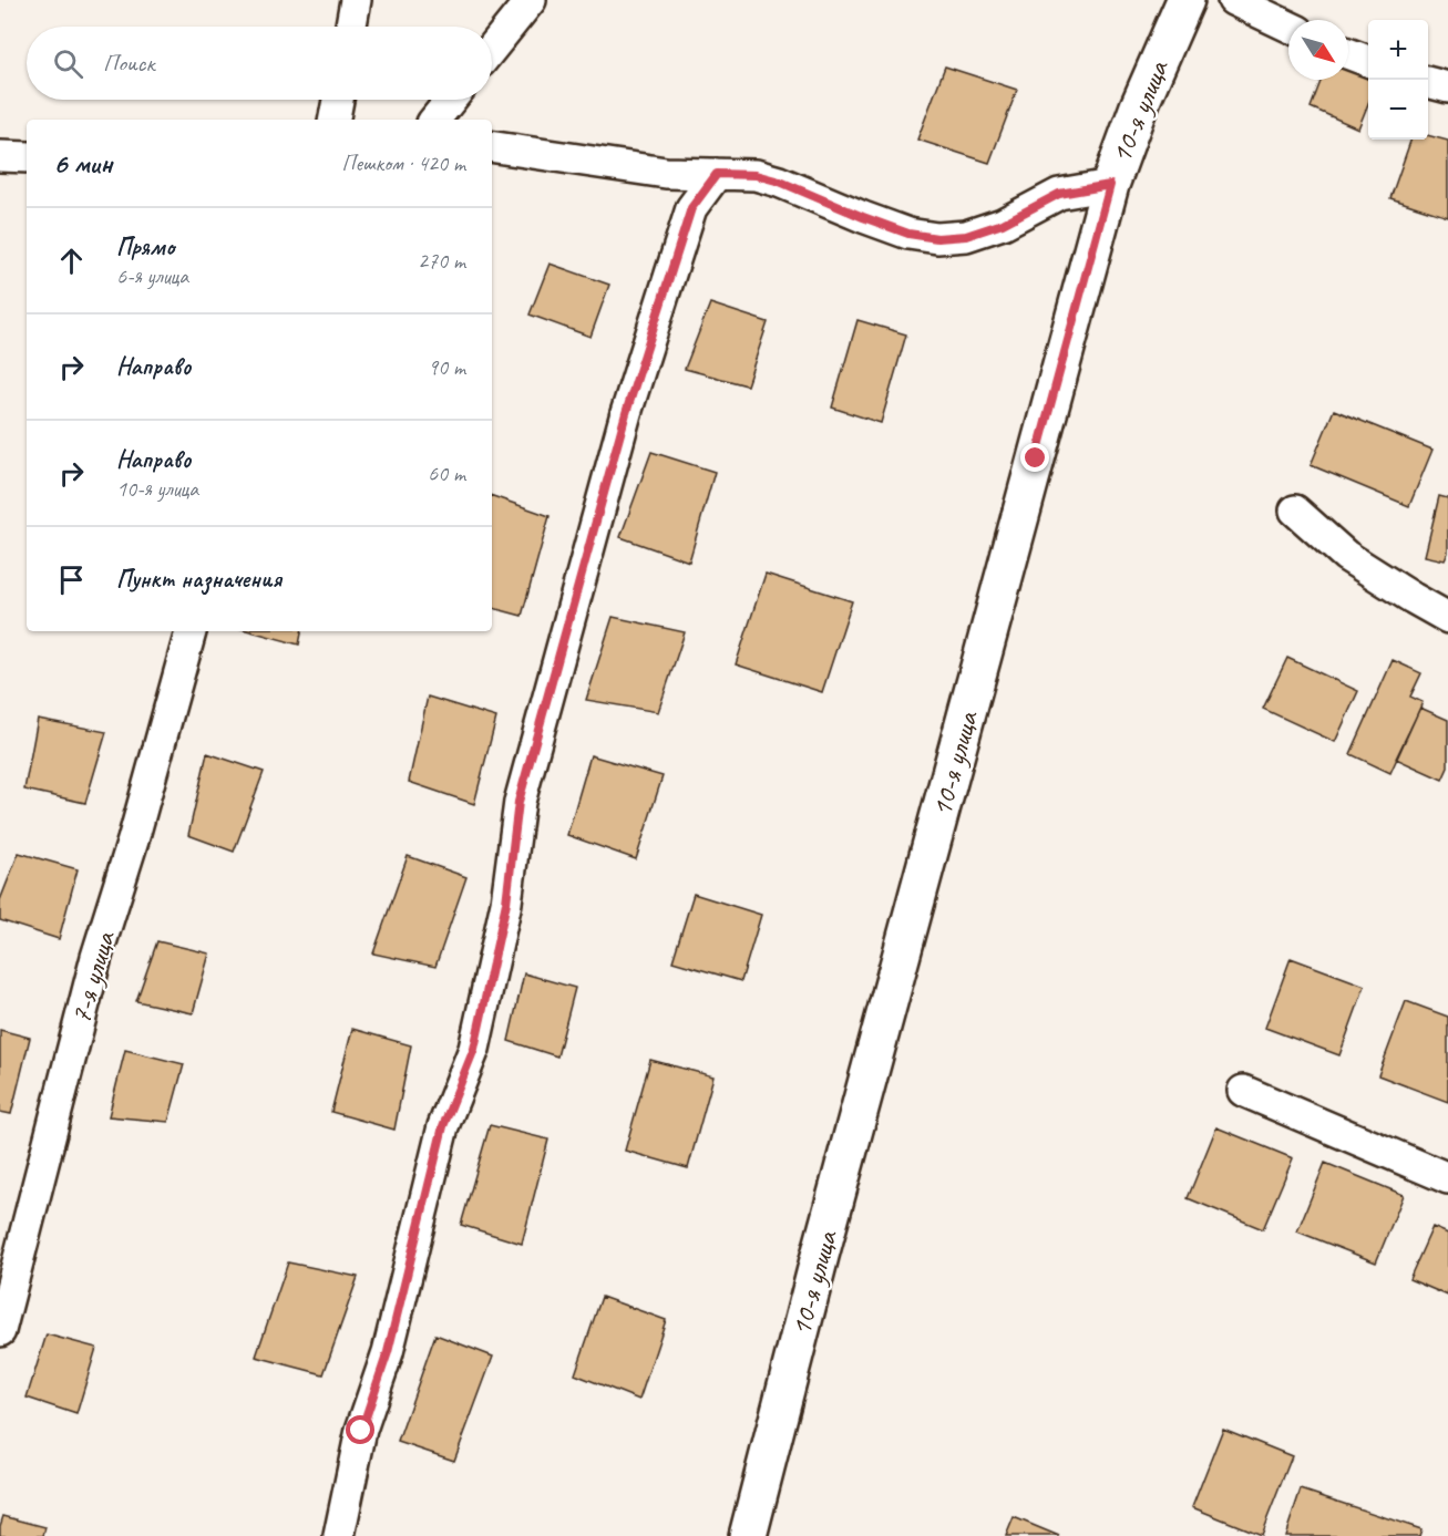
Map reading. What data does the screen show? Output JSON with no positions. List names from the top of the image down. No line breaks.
{"streets":{"street":["10-я улица","7-я улица"]},"north":"bottom right","page":{"map_buttons":["+","−"],"search":"Поиск","heading":["6 мин","Пешком · 420 m"],"list":[["Прямо","6-я улица","270 m"],["Направо","90 m"],["Направо","10-я улица","60 m"],"Пункт назначения"]}}
